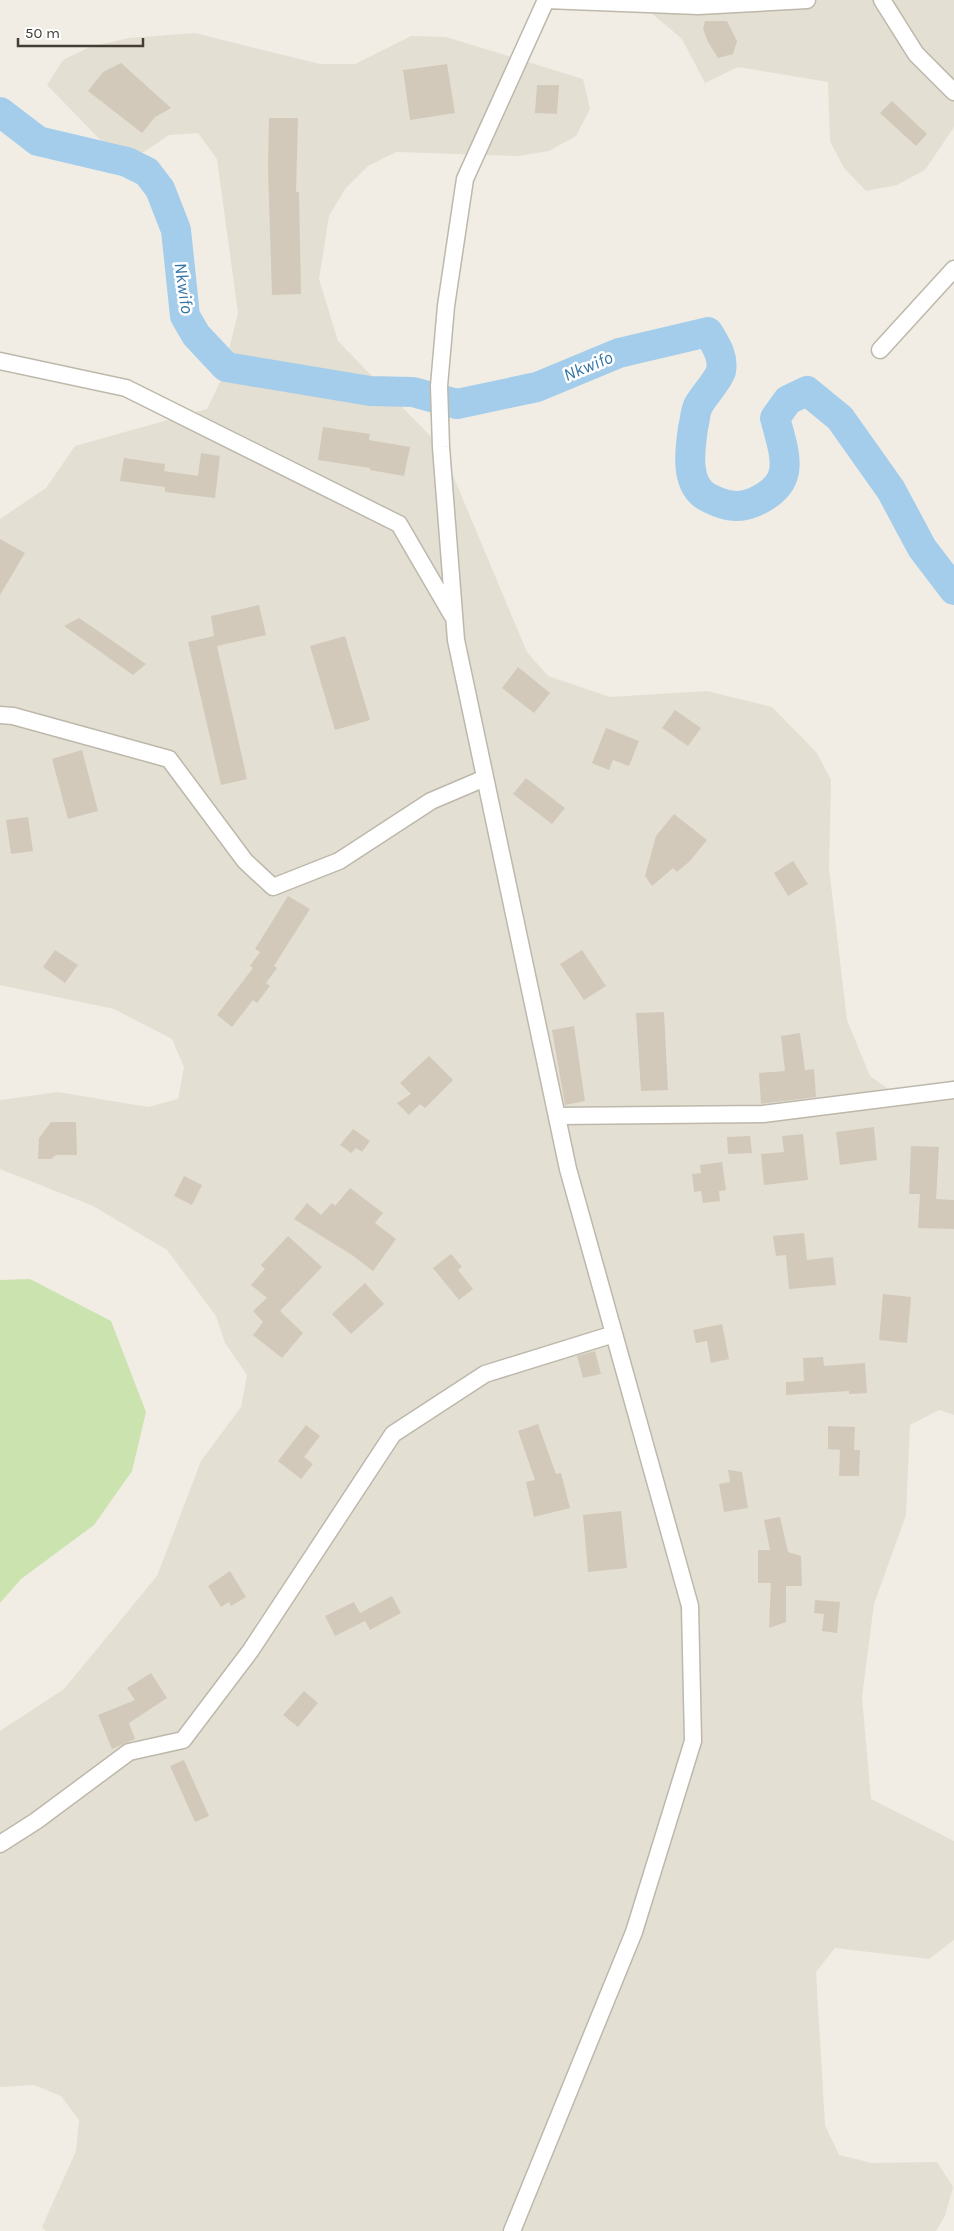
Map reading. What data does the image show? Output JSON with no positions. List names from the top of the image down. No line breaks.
{"water":["Nkwifo"],"scale_bar":"50 m"}
